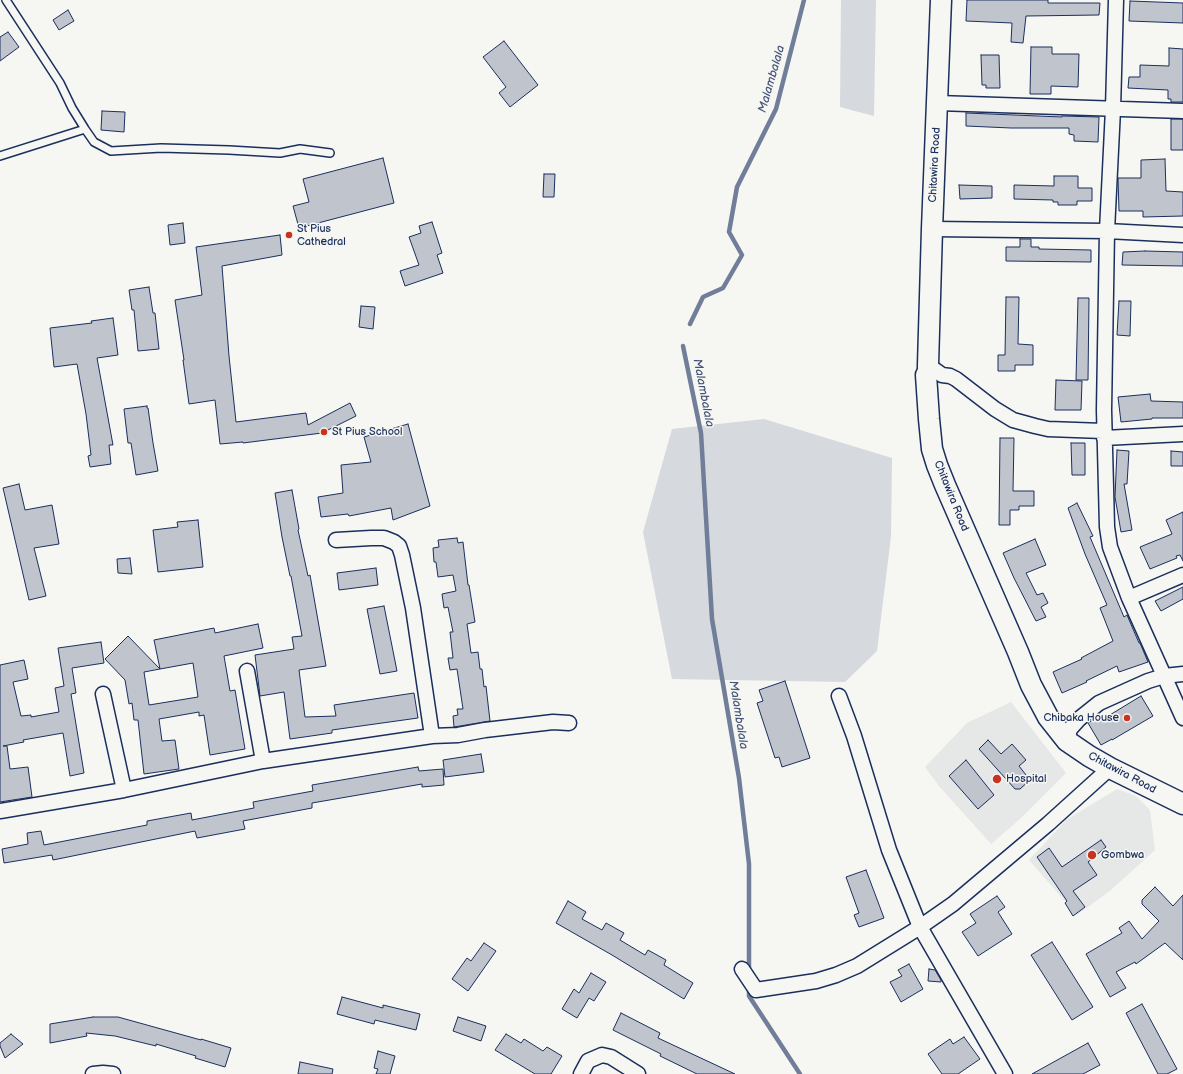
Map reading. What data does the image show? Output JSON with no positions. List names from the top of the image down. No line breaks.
{"streets":{"street":["Chitawira Road"]},"water":["Malambalala"],"places":["St Pius Cathedral","St Pius School","Chibaka House","Hospital","Gombwa"]}
